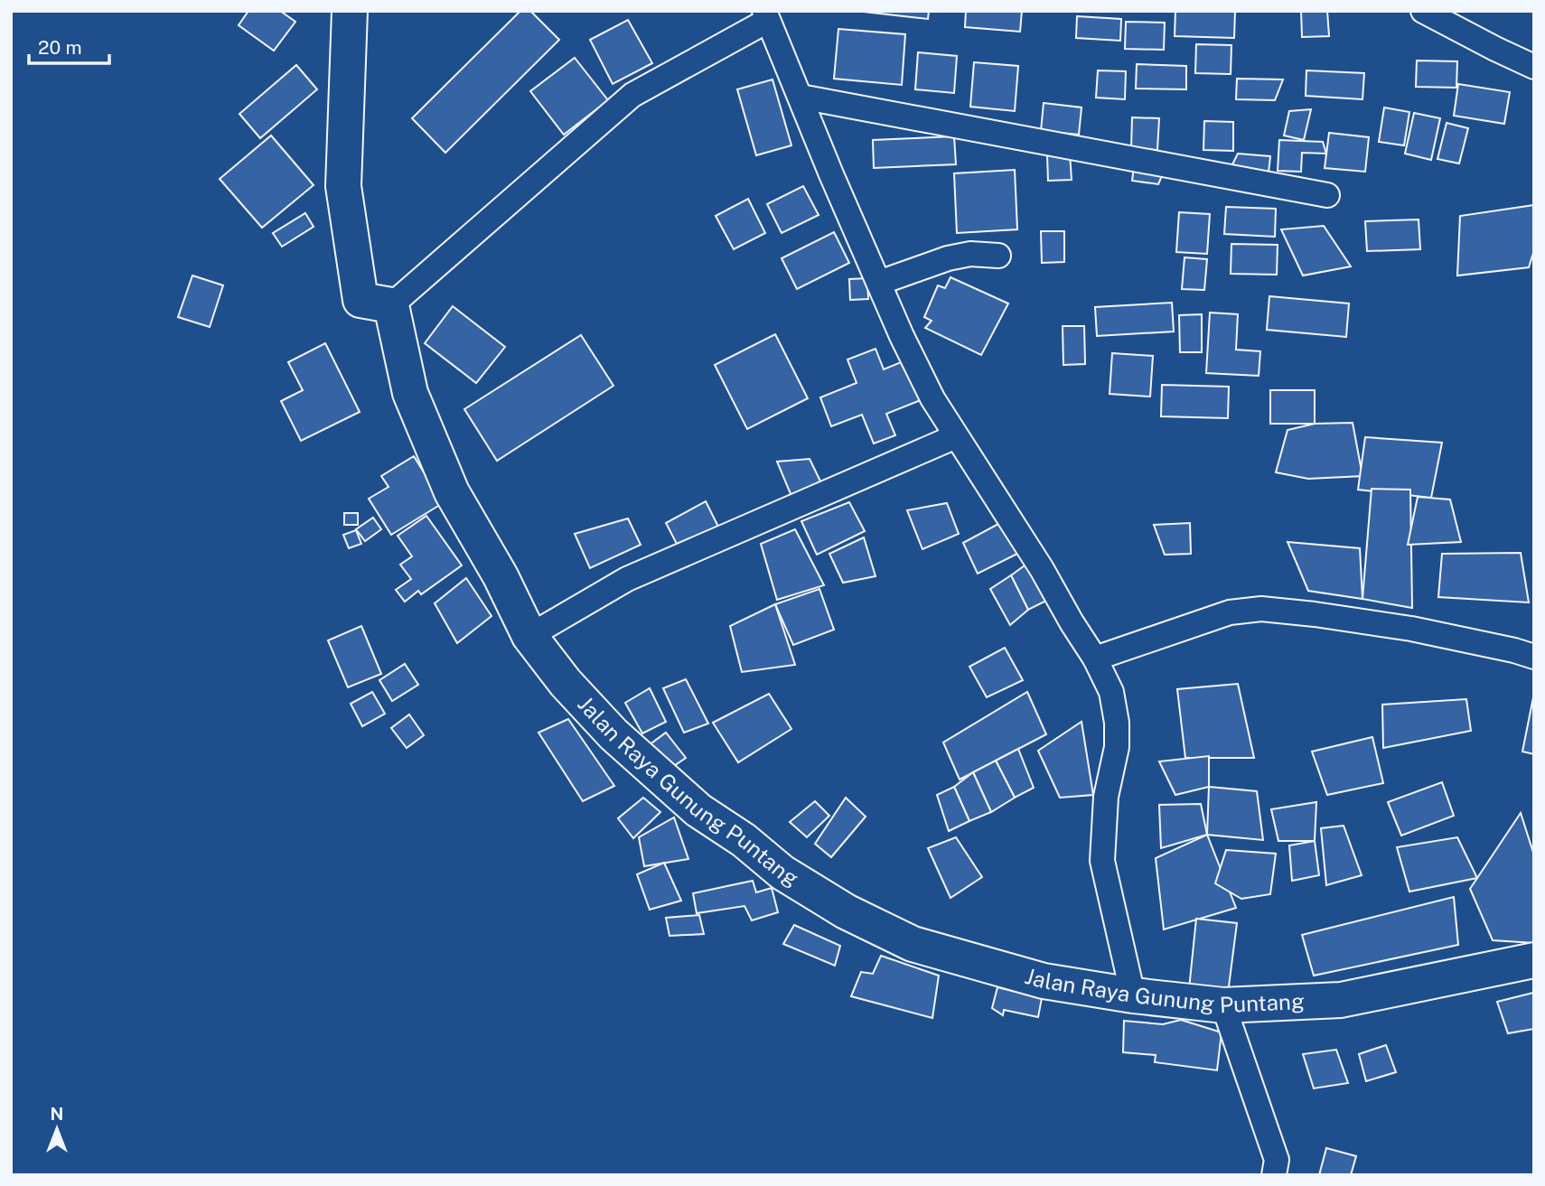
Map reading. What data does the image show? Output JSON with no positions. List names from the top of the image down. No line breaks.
{"streets":{"street":["Jalan Raya Gunung Puntang"]},"scale_bar":"20 m","north":"top"}
